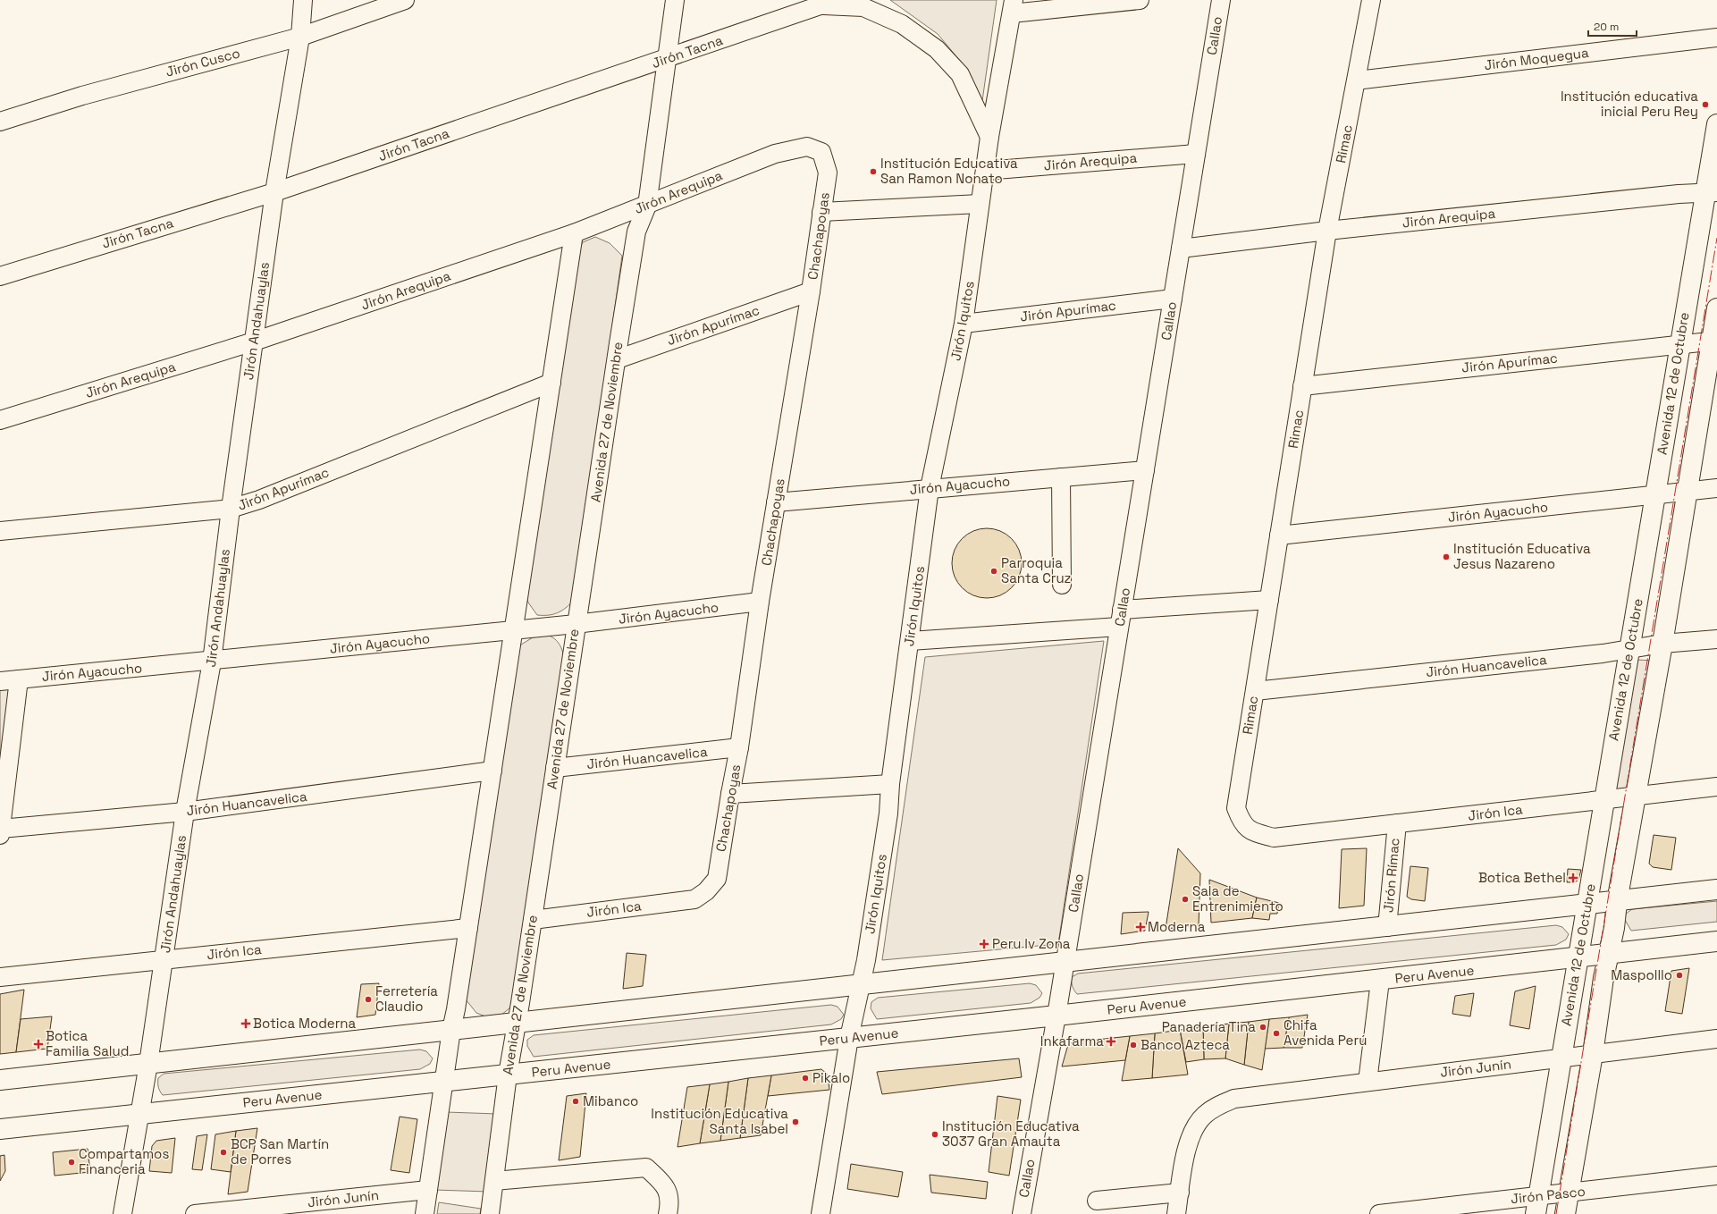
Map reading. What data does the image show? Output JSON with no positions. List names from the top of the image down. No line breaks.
{"streets":{"main road":["Avenida 12 de Octubre","Peru Avenue"],"street":["Callao","Jirón Tacna","Jirón Moquegua","Jirón Cusco","Rimac","Jirón Arequipa","Chachapoyas","Jirón Apurímac","Jirón Andahuaylas","Jirón Iquitos","Avenida 27 de Noviembre","Jirón Ayacucho","Jirón Huancavelica","Jirón Ica","Jirón Rímac","Jirón Junín","Jirón Pasco"]},"crossings":[["Callao","Jirón Arequipa"],["Callao","Jirón Apurímac"],["Callao","Jirón Ayacucho"],["Callao","Peru Avenue"],["Jirón Tacna","Jirón Andahuaylas"],["Jirón Tacna","Jirón Iquitos"],["Jirón Tacna","Avenida 27 de Noviembre"],["Jirón Moquegua","Rimac"],["Jirón Cusco","Jirón Andahuaylas"],["Rimac","Jirón Arequipa"],["Rimac","Jirón Apurímac"],["Rimac","Jirón Ayacucho"],["Rimac","Jirón Huancavelica"],["Rimac","Jirón Ica"],["Jirón Arequipa","Chachapoyas"],["Jirón Arequipa","Jirón Andahuaylas"],["Jirón Arequipa","Jirón Iquitos"],["Jirón Arequipa","Avenida 12 de Octubre"],["Jirón Arequipa","Avenida 27 de Noviembre"],["Chachapoyas","Jirón Apurímac"],["Chachapoyas","Jirón Ayacucho"],["Chachapoyas","Jirón Huancavelica"],["Chachapoyas","Jirón Ica"],["Jirón Apurímac","Jirón Andahuaylas"],["Jirón Apurímac","Jirón Iquitos"],["Jirón Apurímac","Avenida 12 de Octubre"],["Jirón Apurímac","Avenida 27 de Noviembre"],["Jirón Andahuaylas","Jirón Ayacucho"],["Jirón Andahuaylas","Jirón Huancavelica"],["Jirón Andahuaylas","Jirón Ica"],["Jirón Andahuaylas","Peru Avenue"],["Jirón Iquitos","Jirón Ayacucho"],["Jirón Iquitos","Peru Avenue"],["Avenida 12 de Octubre","Jirón Ayacucho"],["Avenida 12 de Octubre","Jirón Huancavelica"],["Avenida 12 de Octubre","Jirón Ica"],["Avenida 12 de Octubre","Peru Avenue"],["Avenida 12 de Octubre","Jirón Junín"],["Avenida 12 de Octubre","Jirón Pasco"],["Avenida 27 de Noviembre","Jirón Ayacucho"],["Avenida 27 de Noviembre","Jirón Huancavelica"],["Avenida 27 de Noviembre","Jirón Ica"],["Avenida 27 de Noviembre","Peru Avenue"],["Jirón Ica","Jirón Rímac"]],"places":{"other":["Institución educativa inicial Peru Rey","Institución Educativa San Ramon Nonato","Institución Educativa Jesus Nazareno","Parroquia Santa Cruz","Sala de Entrenimiento","Maspolllo","Ferretería Claudio","Panadería Tina","Chifa Avenida Perú","Banco Azteca","Pikalo","Mibanco","Institución Educativa Santa Isabel","Institución Educativa 3037 Gran Amauta","BCP San Martín de Porres","Compartamos Financeria"],"health":["Botica Bethel","Moderna","Peru Iv Zona","Botica Moderna","Inkafarma","Botica Familia Salud"]},"scale_bar":"20 m"}
